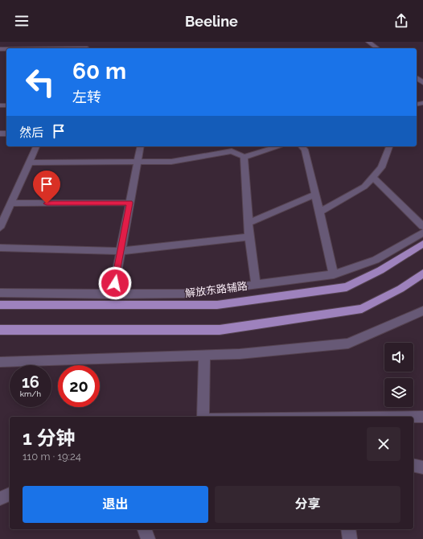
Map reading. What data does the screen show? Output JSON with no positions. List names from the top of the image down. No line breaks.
{"streets":{"street":["解放东路辅路"]},"page":{"header":"Beeline","turn":["60 m","左转"],"then":"然后","speed":"16 km/h","limit":"20","heading":["1 分钟","110 m · 19:24"],"buttons":["退出","分享"]}}
